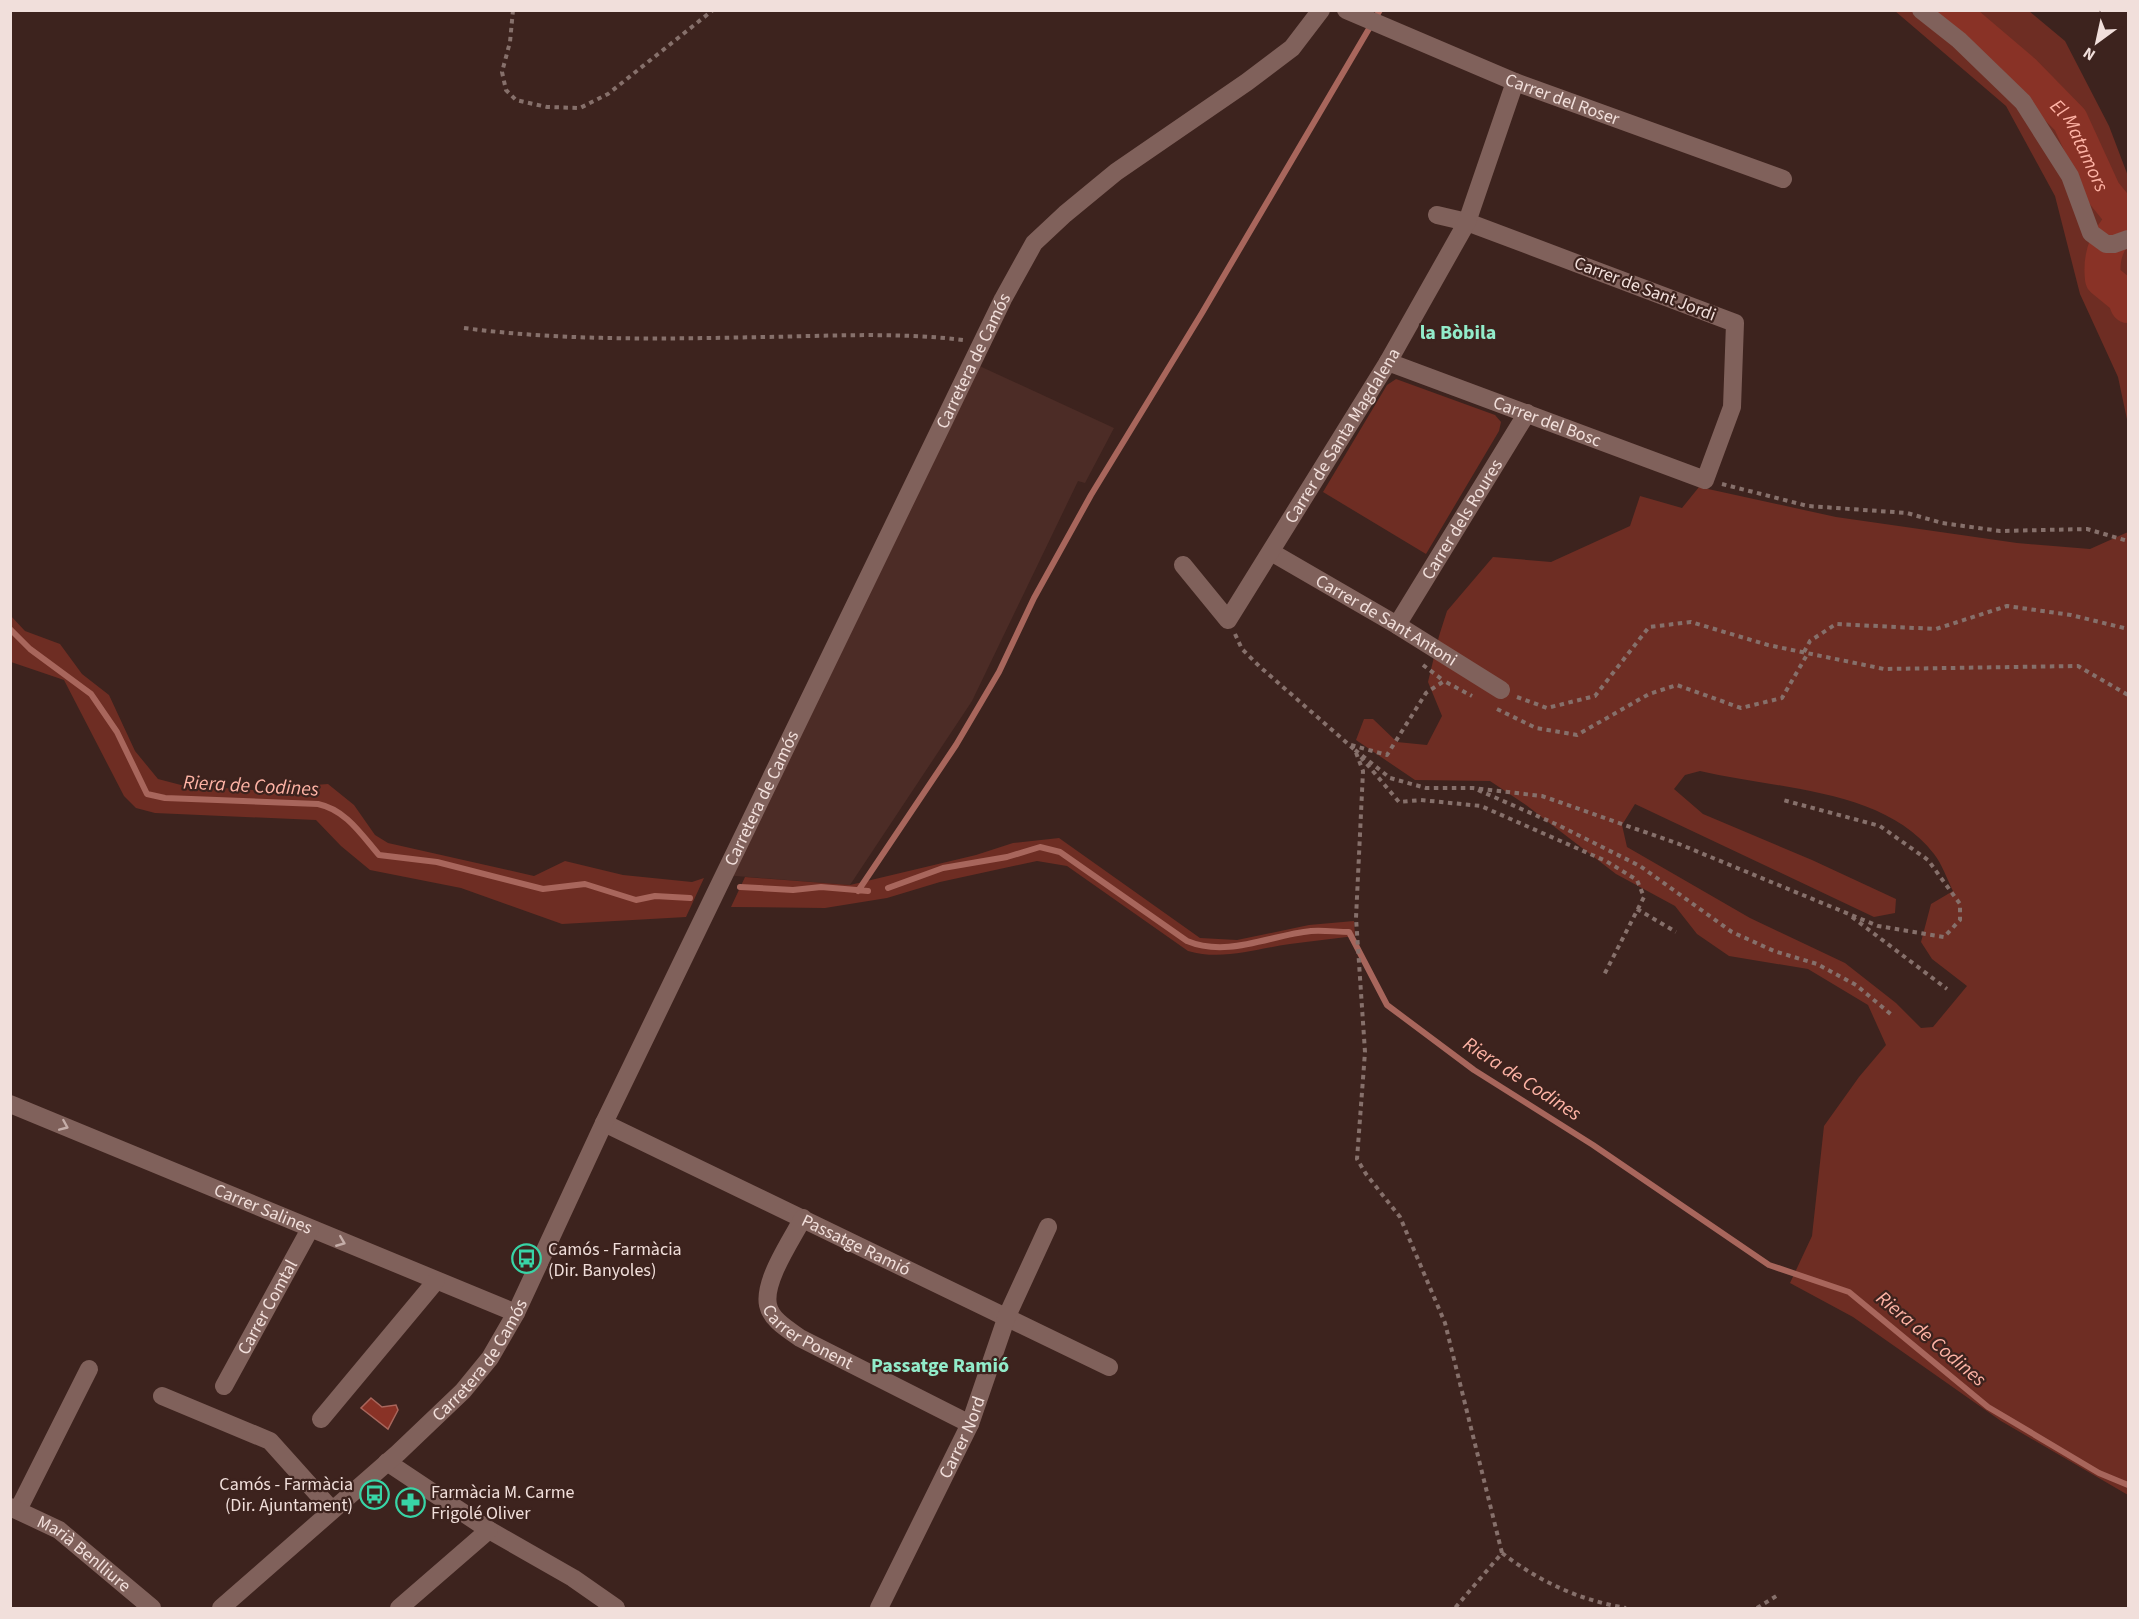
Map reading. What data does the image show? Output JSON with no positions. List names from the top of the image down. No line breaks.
{"streets":{"street":["Carrer del Roser","Carrer de Sant Jordi","Carretera de Camós","Carrer del Bosc","Carrer de Santa Magdalena","Carrer dels Roures","Carrer de Sant Antoni","Carrer Salines","Passatge Ramió","Carrer Comtal","Carrer Ponent","Carrer Nord","Marià Benlliure"]},"crossings":[["Carrer del Roser","Carrer de Santa Magdalena"],["Carrer de Sant Jordi","Carrer del Bosc"],["Carrer de Sant Jordi","Carrer de Santa Magdalena"],["Carretera de Camós","Carrer Salines"],["Carretera de Camós","Passatge Ramió"],["Carrer del Bosc","Carrer de Santa Magdalena"],["Carrer del Bosc","Carrer dels Roures"],["Carrer de Santa Magdalena","Carrer de Sant Antoni"],["Carrer dels Roures","Carrer de Sant Antoni"],["Carrer Salines","Carrer Comtal"],["Passatge Ramió","Carrer Ponent"],["Passatge Ramió","Carrer Nord"],["Carrer Ponent","Carrer Nord"]],"one_way":["Carrer Salines"],"districts":["la Bòbila","Passatge Ramió"],"water":["El Matamors","Riera de Codines"],"places":{"bus stop":["Camós - Farmàcia (Dir. Banyoles)","Camós - Farmàcia (Dir. Ajuntament)"],"pharmacy":["Farmàcia M. Carme Frigolé Oliver"]},"north":"bottom left"}
